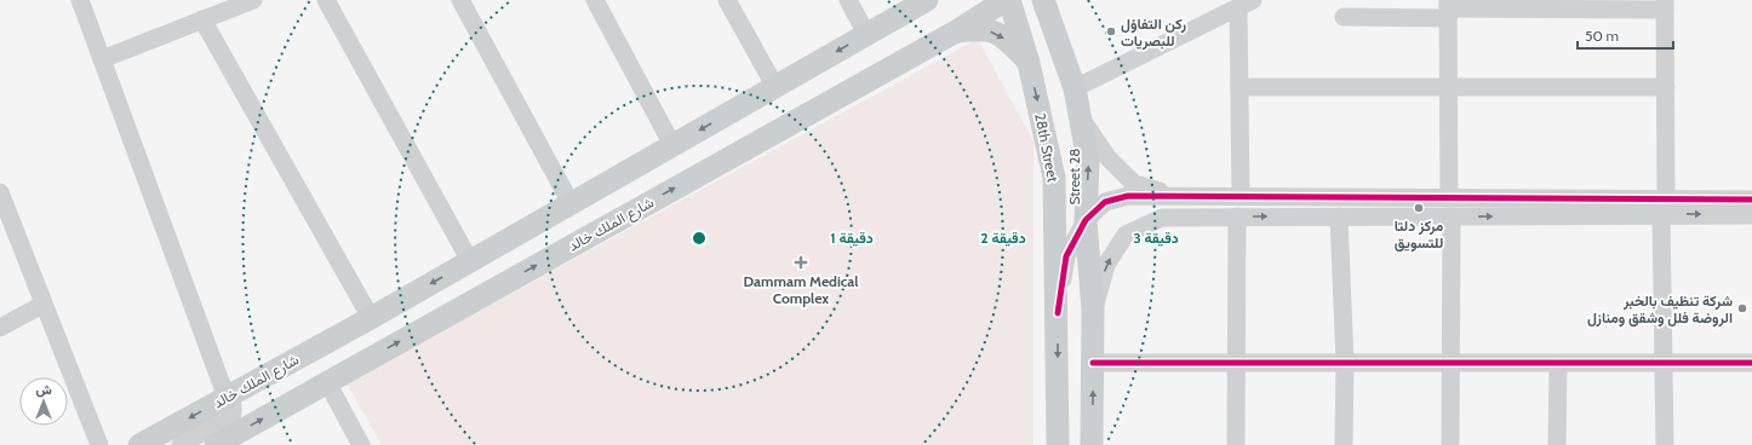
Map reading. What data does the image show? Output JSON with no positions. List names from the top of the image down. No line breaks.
{"streets":{"main road":["28th Street","Street 28","شارع الملك خالد"]},"one_way":["28th Street","Street 28"],"places":{"other":["ركن التفاؤل للبصريات","مركز دلتا للتسويق","شركة تنظيف بالخبر الروضة فلل وشقق ومنازل"],"health":["Dammam Medical Complex"]},"scale_bar":"50 m","north":"top","rings":["1 دقيقة","2 دقيقة","3 دقيقة"]}
